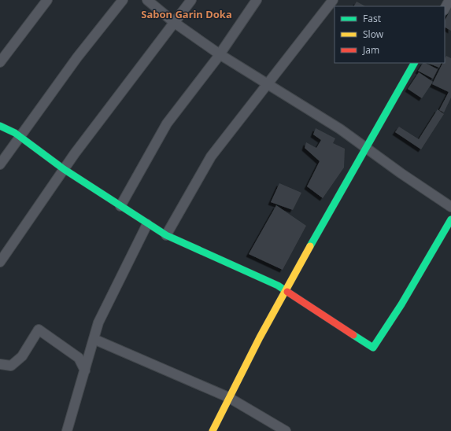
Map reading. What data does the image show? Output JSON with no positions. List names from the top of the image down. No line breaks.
{"districts":["Sabon Garin Doka"],"legend":["Fast","Slow","Jam"]}
